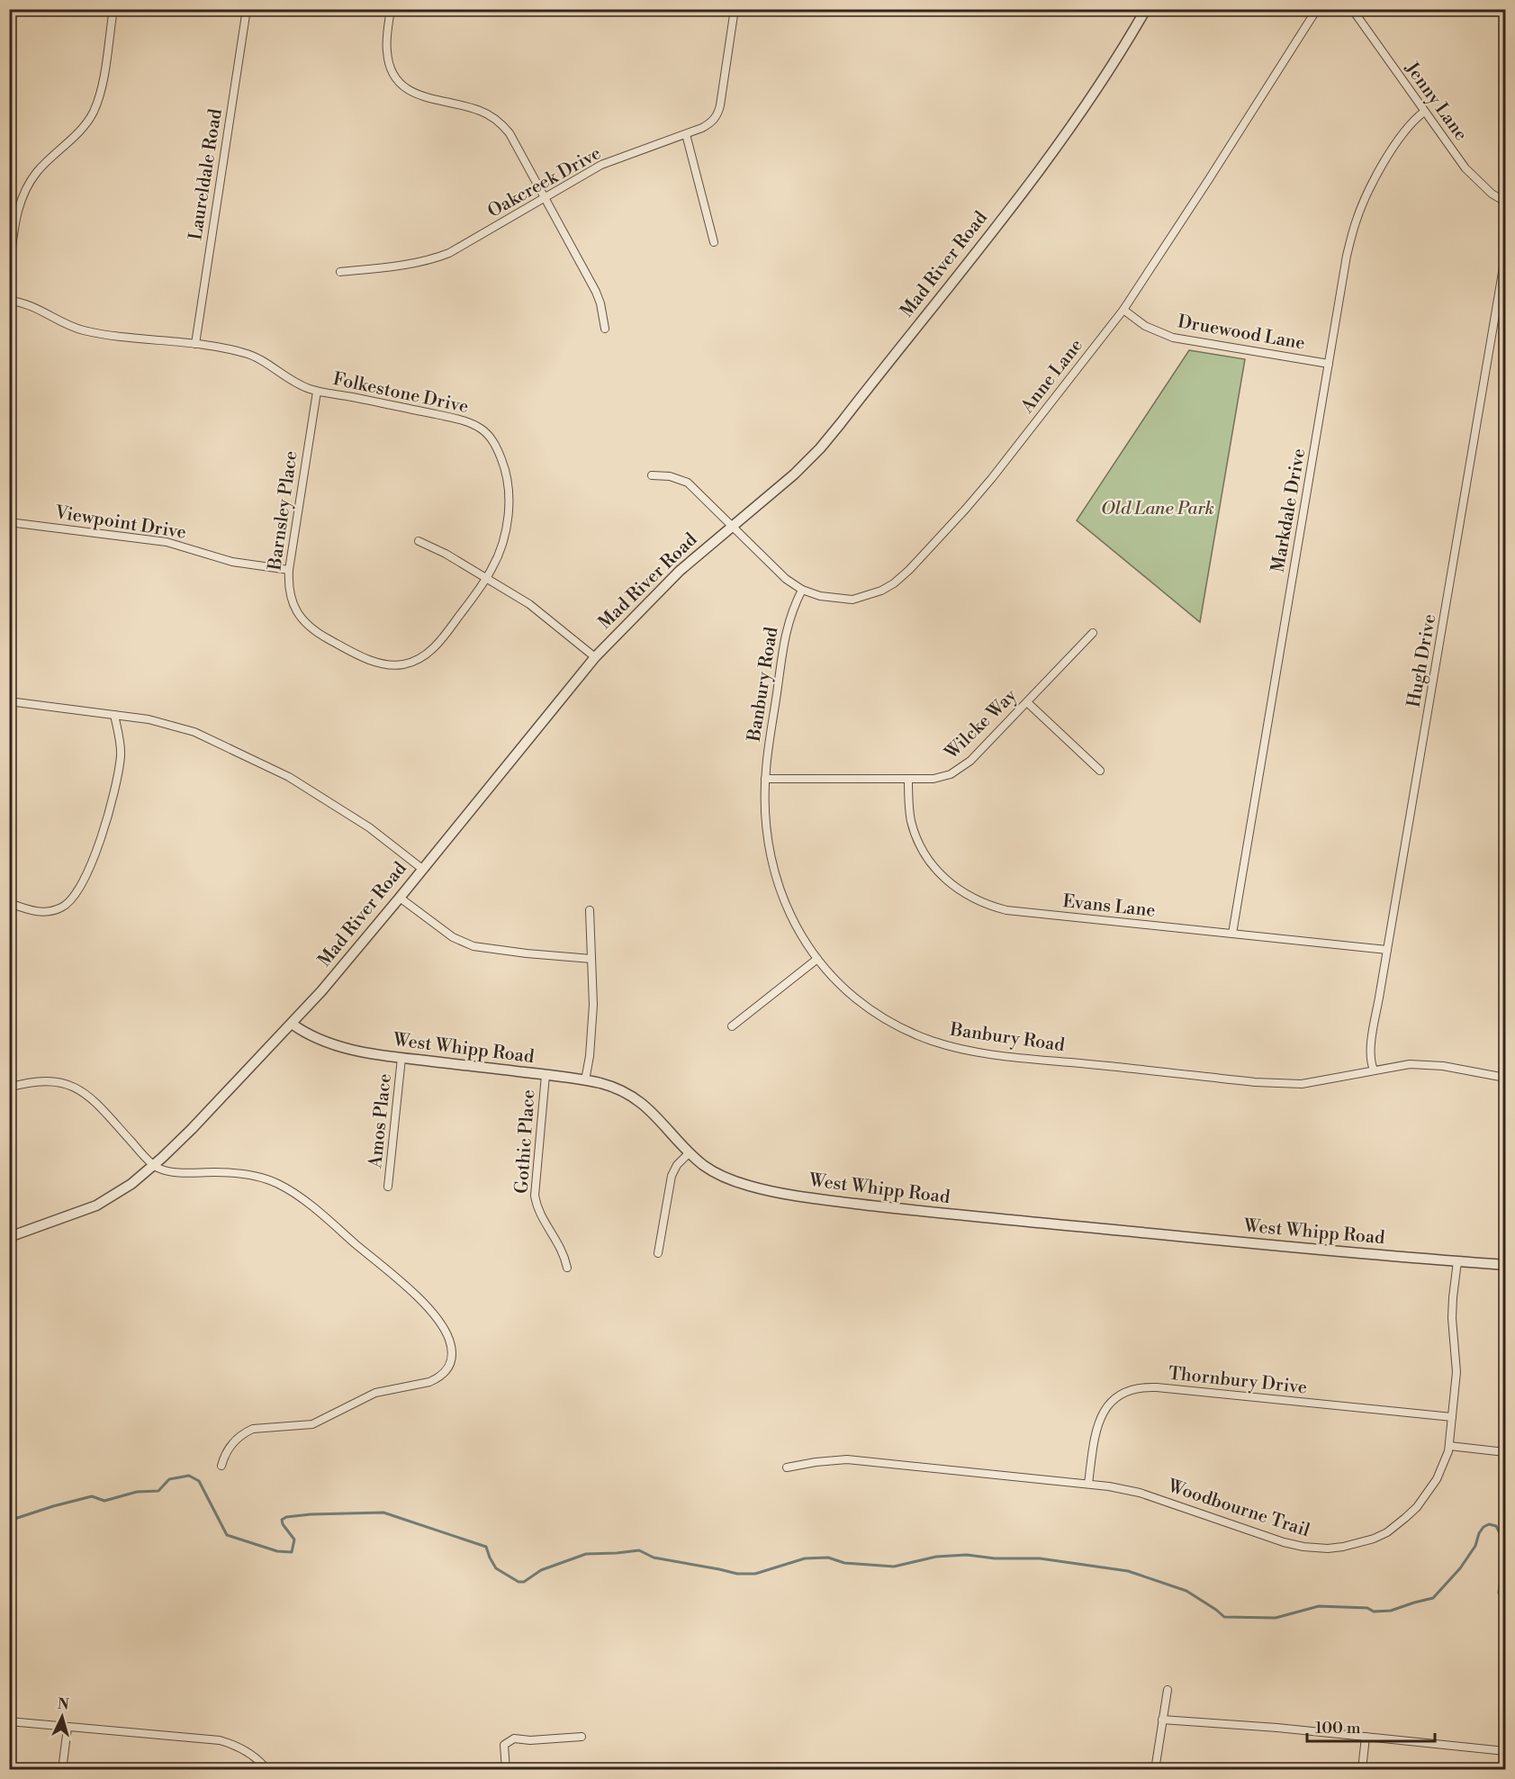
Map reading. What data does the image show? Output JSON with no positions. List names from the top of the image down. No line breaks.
{"streets":{"street":["Jenny Lane","Laureldale Road","Oakcreek Drive","Mad River Road","Druewood Lane","Anne Lane","Folkestone Drive","Barnsley Place","Markdale Drive","Viewpoint Drive","Hugh Drive","Banbury Road","Wilcke Way","Evans Lane","West Whipp Road","Amos Place","Gothic Place","Thornbury Drive","Woodbourne Trail"]},"crossings":[["Jenny Lane","Markdale Drive"],["Laureldale Road","Folkestone Drive"],["Mad River Road","Anne Lane"],["Mad River Road","West Whipp Road"],["Druewood Lane","Anne Lane"],["Druewood Lane","Markdale Drive"],["Anne Lane","Banbury Road"],["Folkestone Drive","Barnsley Place"],["Barnsley Place","Viewpoint Drive"],["Markdale Drive","Evans Lane"],["Hugh Drive","Banbury Road"],["Hugh Drive","Evans Lane"],["Banbury Road","Wilcke Way"],["Wilcke Way","Evans Lane"],["West Whipp Road","Amos Place"],["West Whipp Road","Gothic Place"],["West Whipp Road","Woodbourne Trail"],["Thornbury Drive","Woodbourne Trail"]],"parks":["Old Lane Park"],"scale_bar":"100 m","north":"top"}
